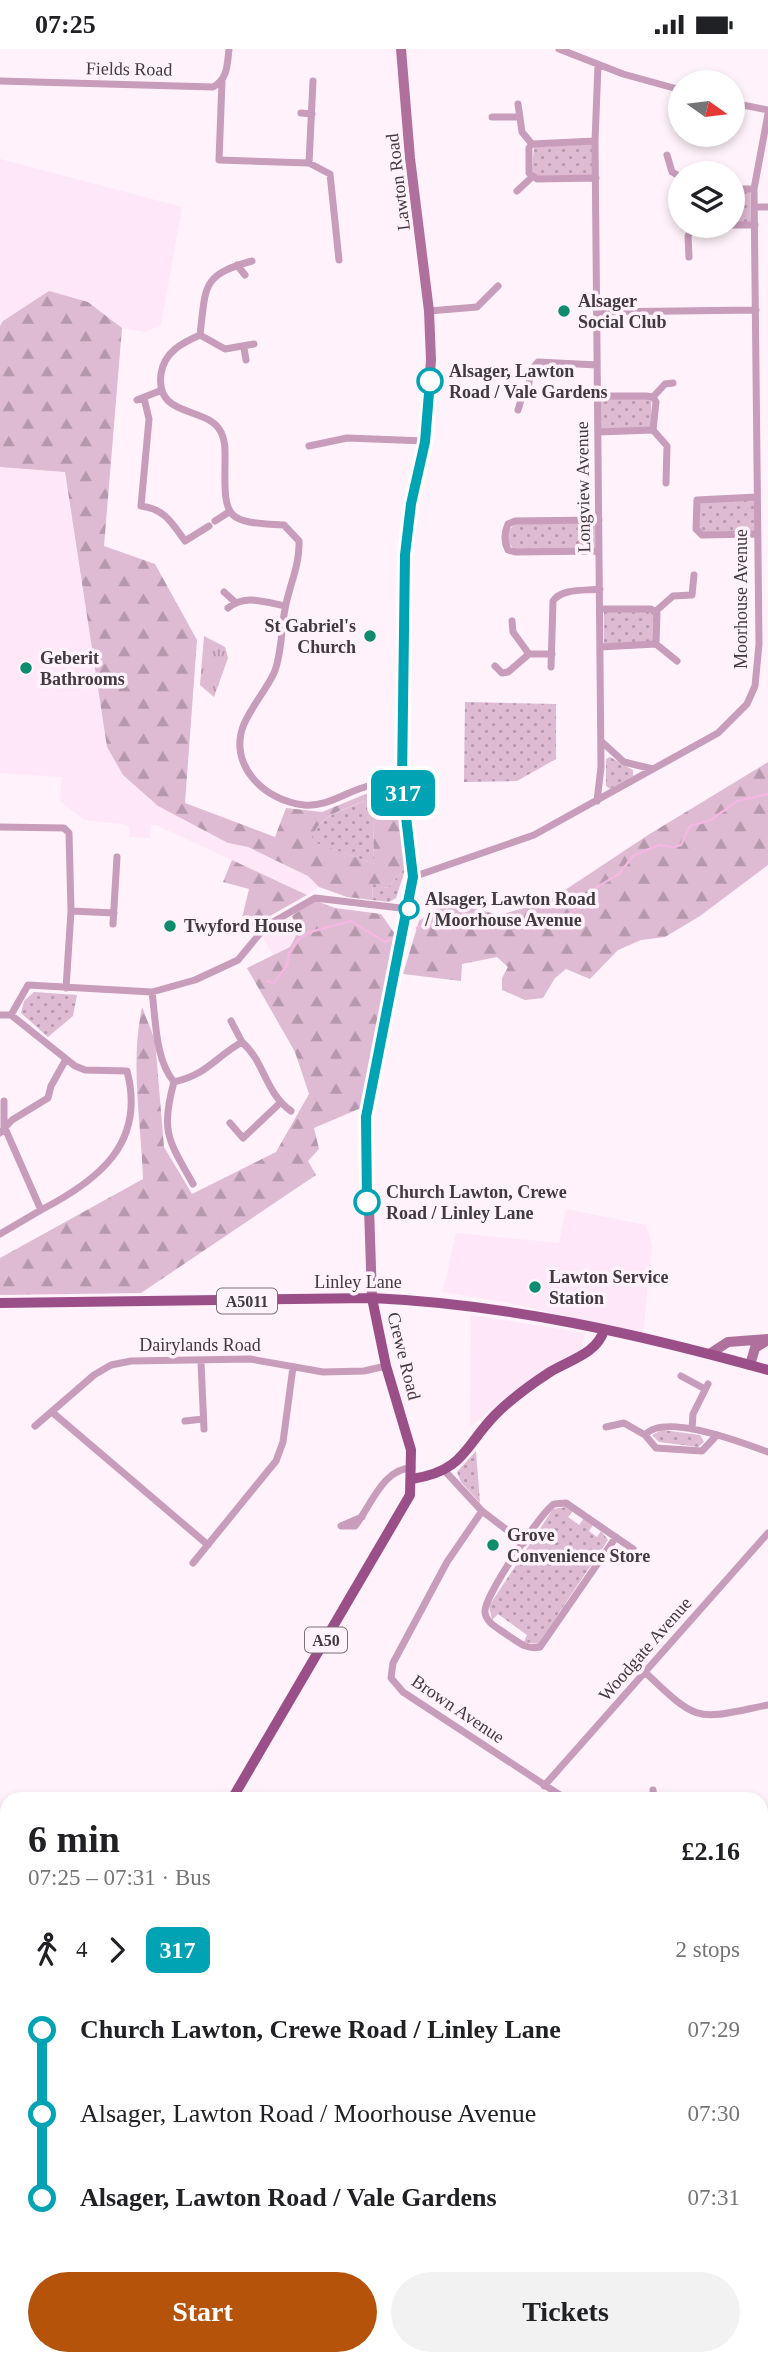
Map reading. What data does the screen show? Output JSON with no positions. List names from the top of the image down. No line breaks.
{"streets":{"main road":["Lawton Road","Linley Lane","A5011","Crewe Road","A50"],"street":["Fields Road","Longview Avenue","Moorhouse Avenue","Dairylands Road","Woodgate Avenue","Brown Avenue"]},"crossings":[["Lawton Road","Moorhouse Avenue"],["Lawton Road","Crewe Road"],["Longview Avenue","Moorhouse Avenue"],["Linley Lane","Crewe Road"],["Dairylands Road","Crewe Road"],["Crewe Road","A50"],["Woodgate Avenue","Brown Avenue"]],"places":["Alsager Social Club","Alsager, Lawton Road / Vale Gardens","St Gabriel's Church","Geberit Bathrooms","Alsager, Lawton Road / Moorhouse Avenue","Twyford House","Church Lawton, Crewe Road / Linley Lane","Lawton Service Station","Grove Convenience Store"],"lines":["bus line 317"],"north":"right","page":{"status":"07:25","on_map":"317","heading":["6 min","07:25 – 07:31 · Bus","£2.16"],"legs":["4","317","2 stops"],"list":[{"name":"Church Lawton, Crewe Road / Linley Lane","value":"07:29"},{"name":"Alsager, Lawton Road / Moorhouse Avenue","value":"07:30"},{"name":"Alsager, Lawton Road / Vale Gardens","value":"07:31"}],"buttons":["Start","Tickets"]}}
